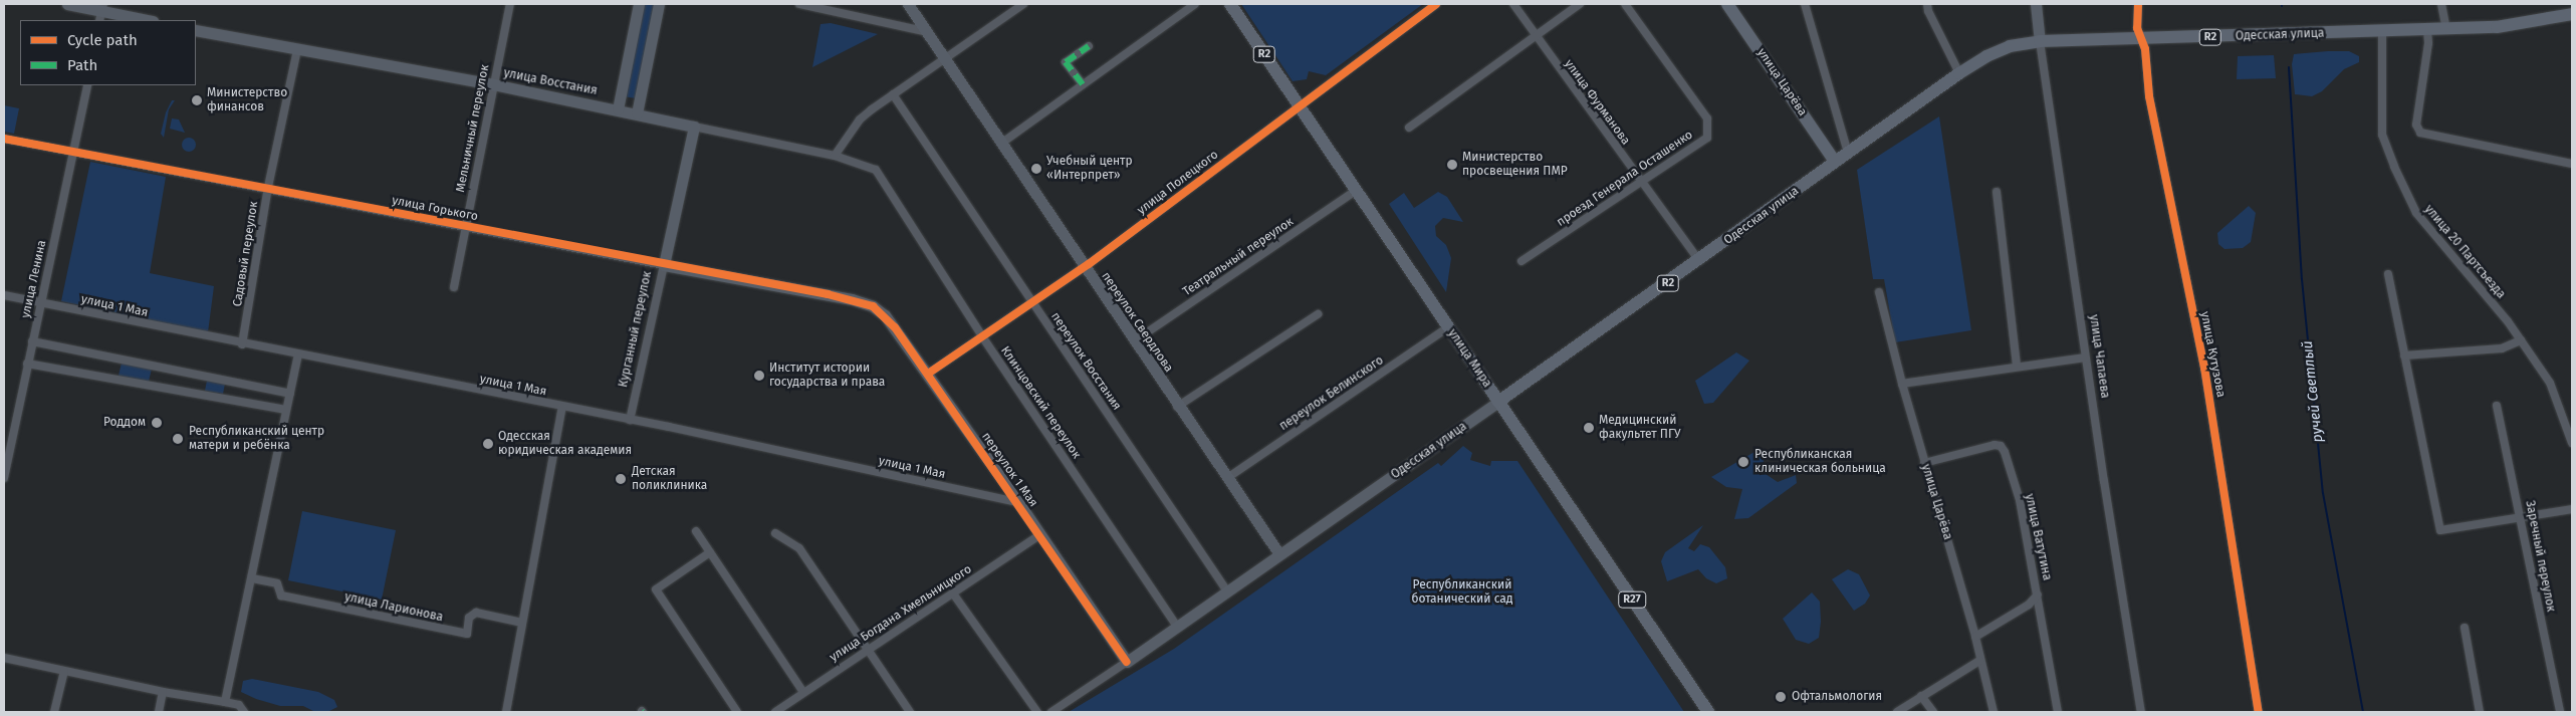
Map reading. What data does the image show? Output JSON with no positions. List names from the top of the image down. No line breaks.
{"streets":{"main road":["Одесская улица","R2","улица Царёва","улица Мира","R27"],"street":["улица Восстания","улица Фурманова","Мельничный переулок","проезд Генерала Осташенко","улица Полецкого","улица Горького","улица 20 Партсъезда","Садовый переулок","Театральный переулок","улица Ленина","улица 1 Мая","переулок Свердлова","Курганный переулок","улица Кутузова","улица Чапаева","переулок Восстания","переулок Белинского","Клинцовский переулок","переулок 1 Мая","улица Ватутина","Заречный переулок","улица Ларионова","улица Богдана Хмельницкого"]},"crossings":[["Одесская улица","улица Царёва"],["Одесская улица","улица Фурманова"],["Одесская улица","улица 20 Партсъезда"],["Одесская улица","переулок Свердлова"],["Одесская улица","улица Кутузова"],["Одесская улица","улица Чапаева"],["Одесская улица","улица Мира"],["Одесская улица","переулок Восстания"],["Одесская улица","Клинцовский переулок"],["Одесская улица","переулок 1 Мая"],["улица Восстания","Мельничный переулок"],["улица Восстания","Садовый переулок"],["улица Восстания","Курганный переулок"],["улица Восстания","Клинцовский переулок"],["улица Царёва","улица Ватутина"],["улица Фурманова","проезд Генерала Осташенко"],["Мельничный переулок","улица Горького"],["улица Полецкого","переулок Свердлова"],["улица Полецкого","улица Мира"],["улица Полецкого","переулок Восстания"],["улица Полецкого","Клинцовский переулок"],["улица Полецкого","переулок 1 Мая"],["улица Горького","Садовый переулок"],["улица Горького","улица Ленина"],["улица Горького","Курганный переулок"],["улица Горького","переулок 1 Мая"],["Садовый переулок","улица 1 Мая"],["Театральный переулок","переулок Свердлова"],["Театральный переулок","улица Мира"],["улица Ленина","улица 1 Мая"],["улица 1 Мая","Курганный переулок"],["улица 1 Мая","переулок 1 Мая"],["переулок Свердлова","переулок Белинского"],["улица Мира","переулок Белинского"],["переулок 1 Мая","улица Богдана Хмельницкого"]],"water":["ручей Светлый"],"parks":["Республиканский ботанический сад"],"places":["Министерство финансов","Министерство просвещения ПМР","Учебный центр «Интерпрет»","Институт истории государства и права","Роддом","Медицинский факультет ПГУ","Республиканский центр матери и ребёнка","Одесская юридическая академия","Республиканская клиническая больница","Детская поликлиника","Офтальмология"],"legend":["Cycle path","Path"]}
